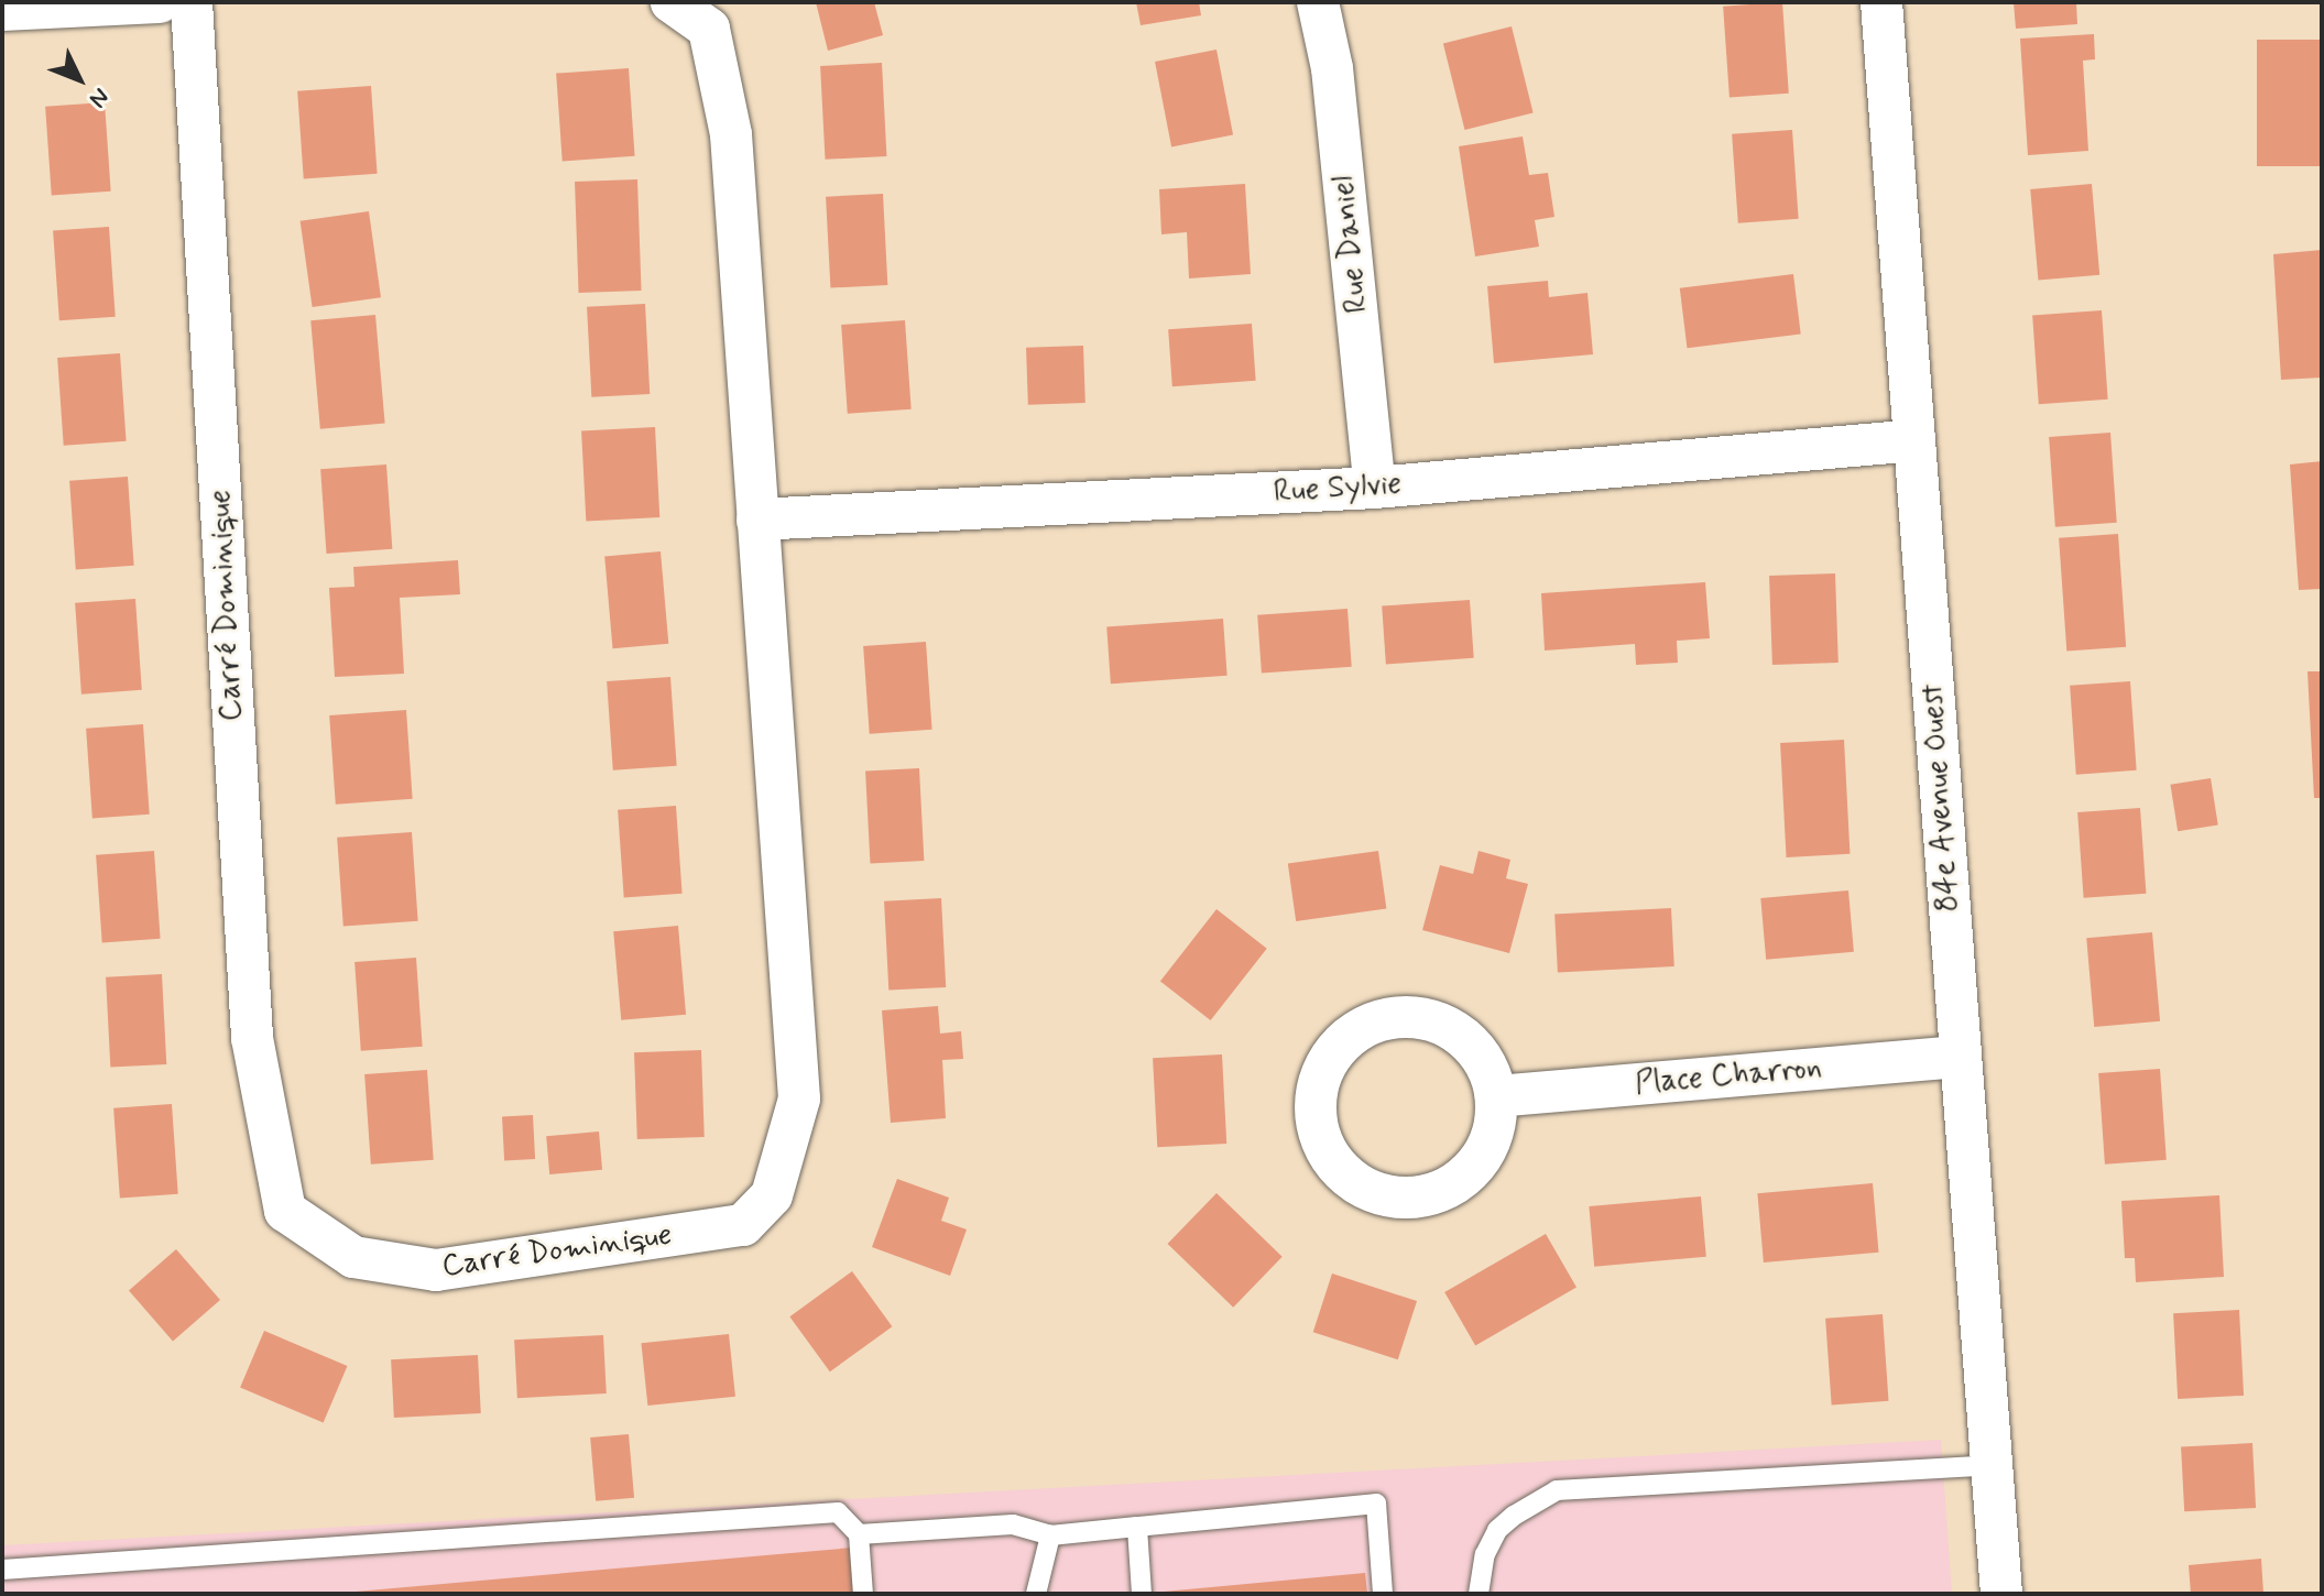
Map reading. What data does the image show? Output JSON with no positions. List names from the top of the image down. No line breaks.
{"streets":{"street":["Rue Daniel","Rue Sylvie","Carré Dominique","84e Avenue Ouest","Place Charron"]},"crossings":[["Rue Daniel","Rue Sylvie"],["Rue Sylvie","Carré Dominique"],["Rue Sylvie","84e Avenue Ouest"],["84e Avenue Ouest","Place Charron"]],"north":"bottom right"}
